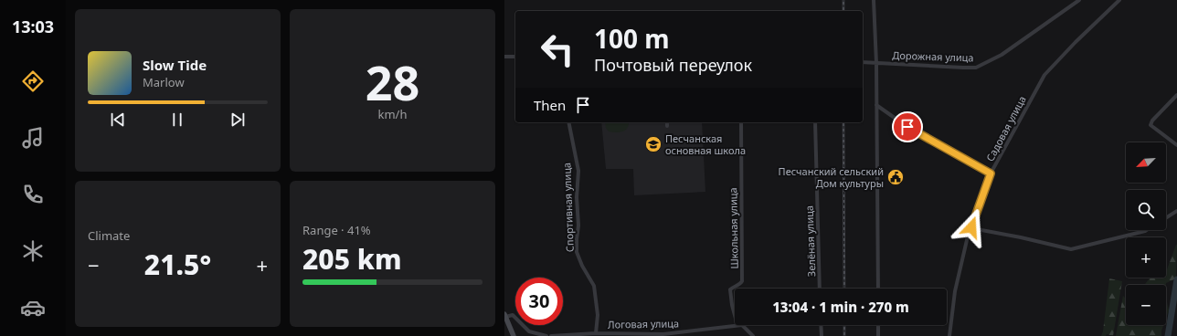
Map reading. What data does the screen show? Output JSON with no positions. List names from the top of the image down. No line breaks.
{"streets":{"street":["Дорожная улица","Садовая улица","Спортивная улица","Школьная улица","Зелёная улица","Логовая улица"]},"crossings":[["Спортивная улица","Логовая улица"]],"places":{"school or university":["Песчанская основная школа"],"public building":["Песчанский сельский Дом культуры"]},"north":"bottom left","page":{"tabs":"13:03","tile":[["28","km/h"],"Climate",["Range · 41%","205 km"]],"turn":["100 m","Почтовый переулок"],"song":["Slow Tide","Marlow"],"then":"Then","map_buttons":["+","−"],"heat":["−","21.5°","+"],"limit":"30","trip":"13:04 · 1 min · 270 m"}}
